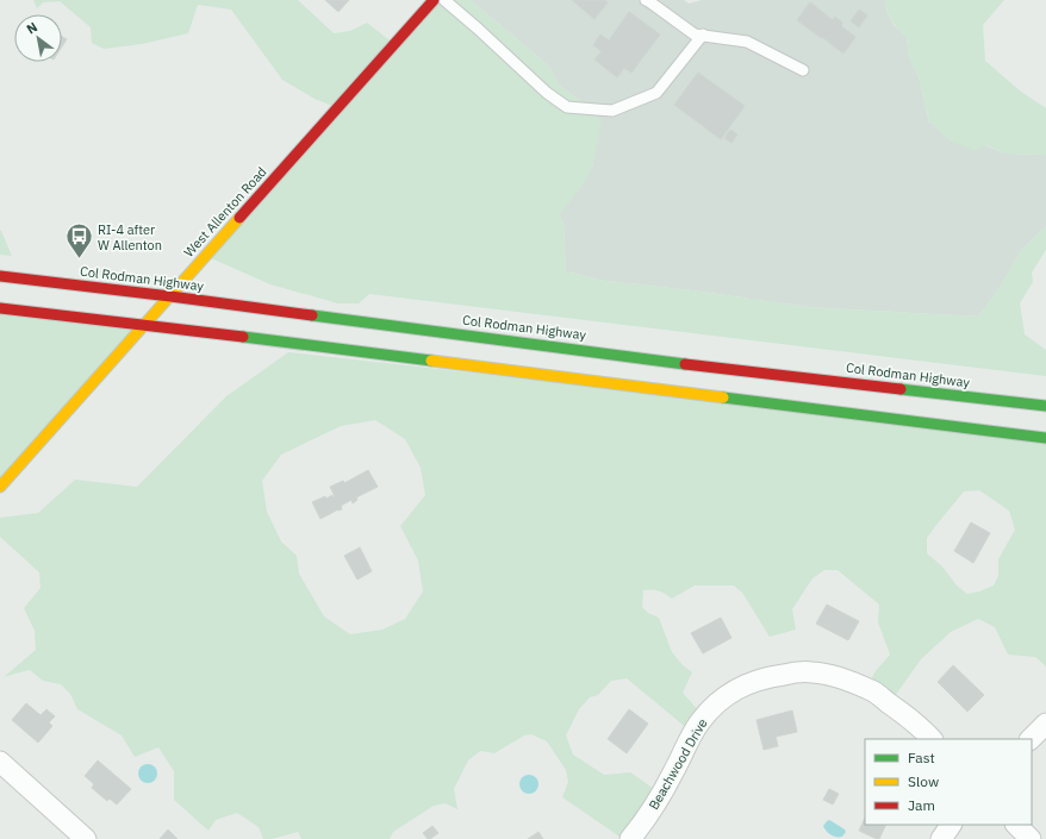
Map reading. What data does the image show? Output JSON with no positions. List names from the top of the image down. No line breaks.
{"streets":{"main road":["West Allenton Road","Col Rodman Highway"],"street":["Beachwood Drive"]},"crossings":[["West Allenton Road","Col Rodman Highway"]],"places":{"bus stop":["RI-4 after W Allenton"]},"legend":["Fast","Slow","Jam"],"north":"top left"}
